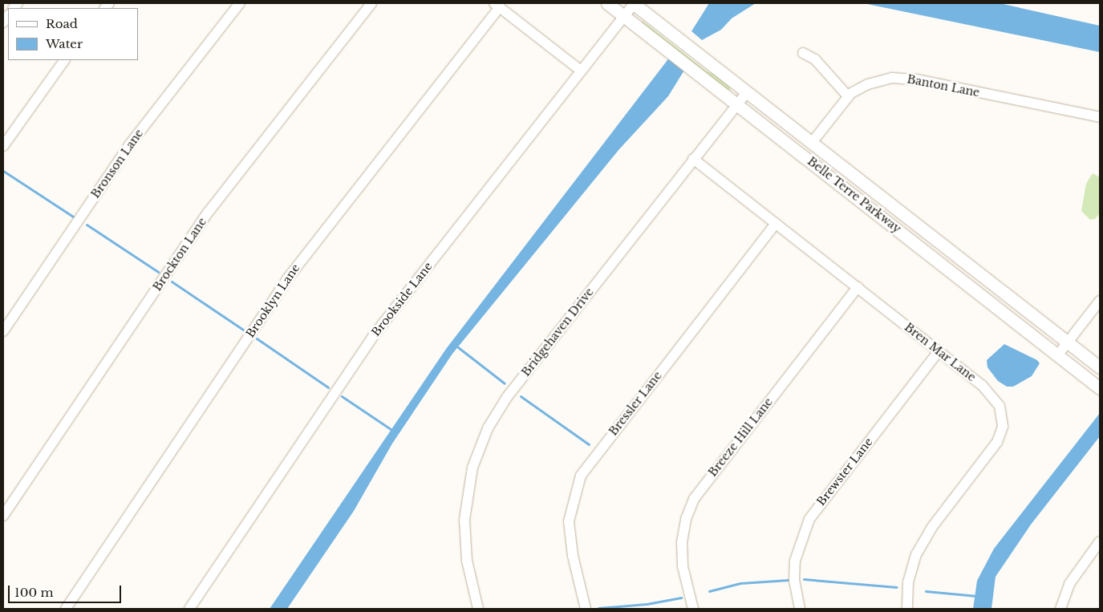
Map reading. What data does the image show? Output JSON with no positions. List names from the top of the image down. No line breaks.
{"streets":{"main road":["Belle Terre Parkway"],"street":["Banton Lane","Bronson Lane","Brockton Lane","Brookside Lane","Brooklyn Lane","Bridgehaven Drive","Bren Mar Lane","Bressler Lane","Breeze Hill Lane","Brewster Lane"]},"crossings":[["Banton Lane","Belle Terre Parkway"],["Belle Terre Parkway","Brookside Lane"],["Belle Terre Parkway","Bridgehaven Drive"],["Bridgehaven Drive","Bren Mar Lane"],["Bren Mar Lane","Bressler Lane"],["Bren Mar Lane","Breeze Hill Lane"],["Bren Mar Lane","Brewster Lane"]],"legend":["Road","Water"],"scale_bar":"100 m"}
